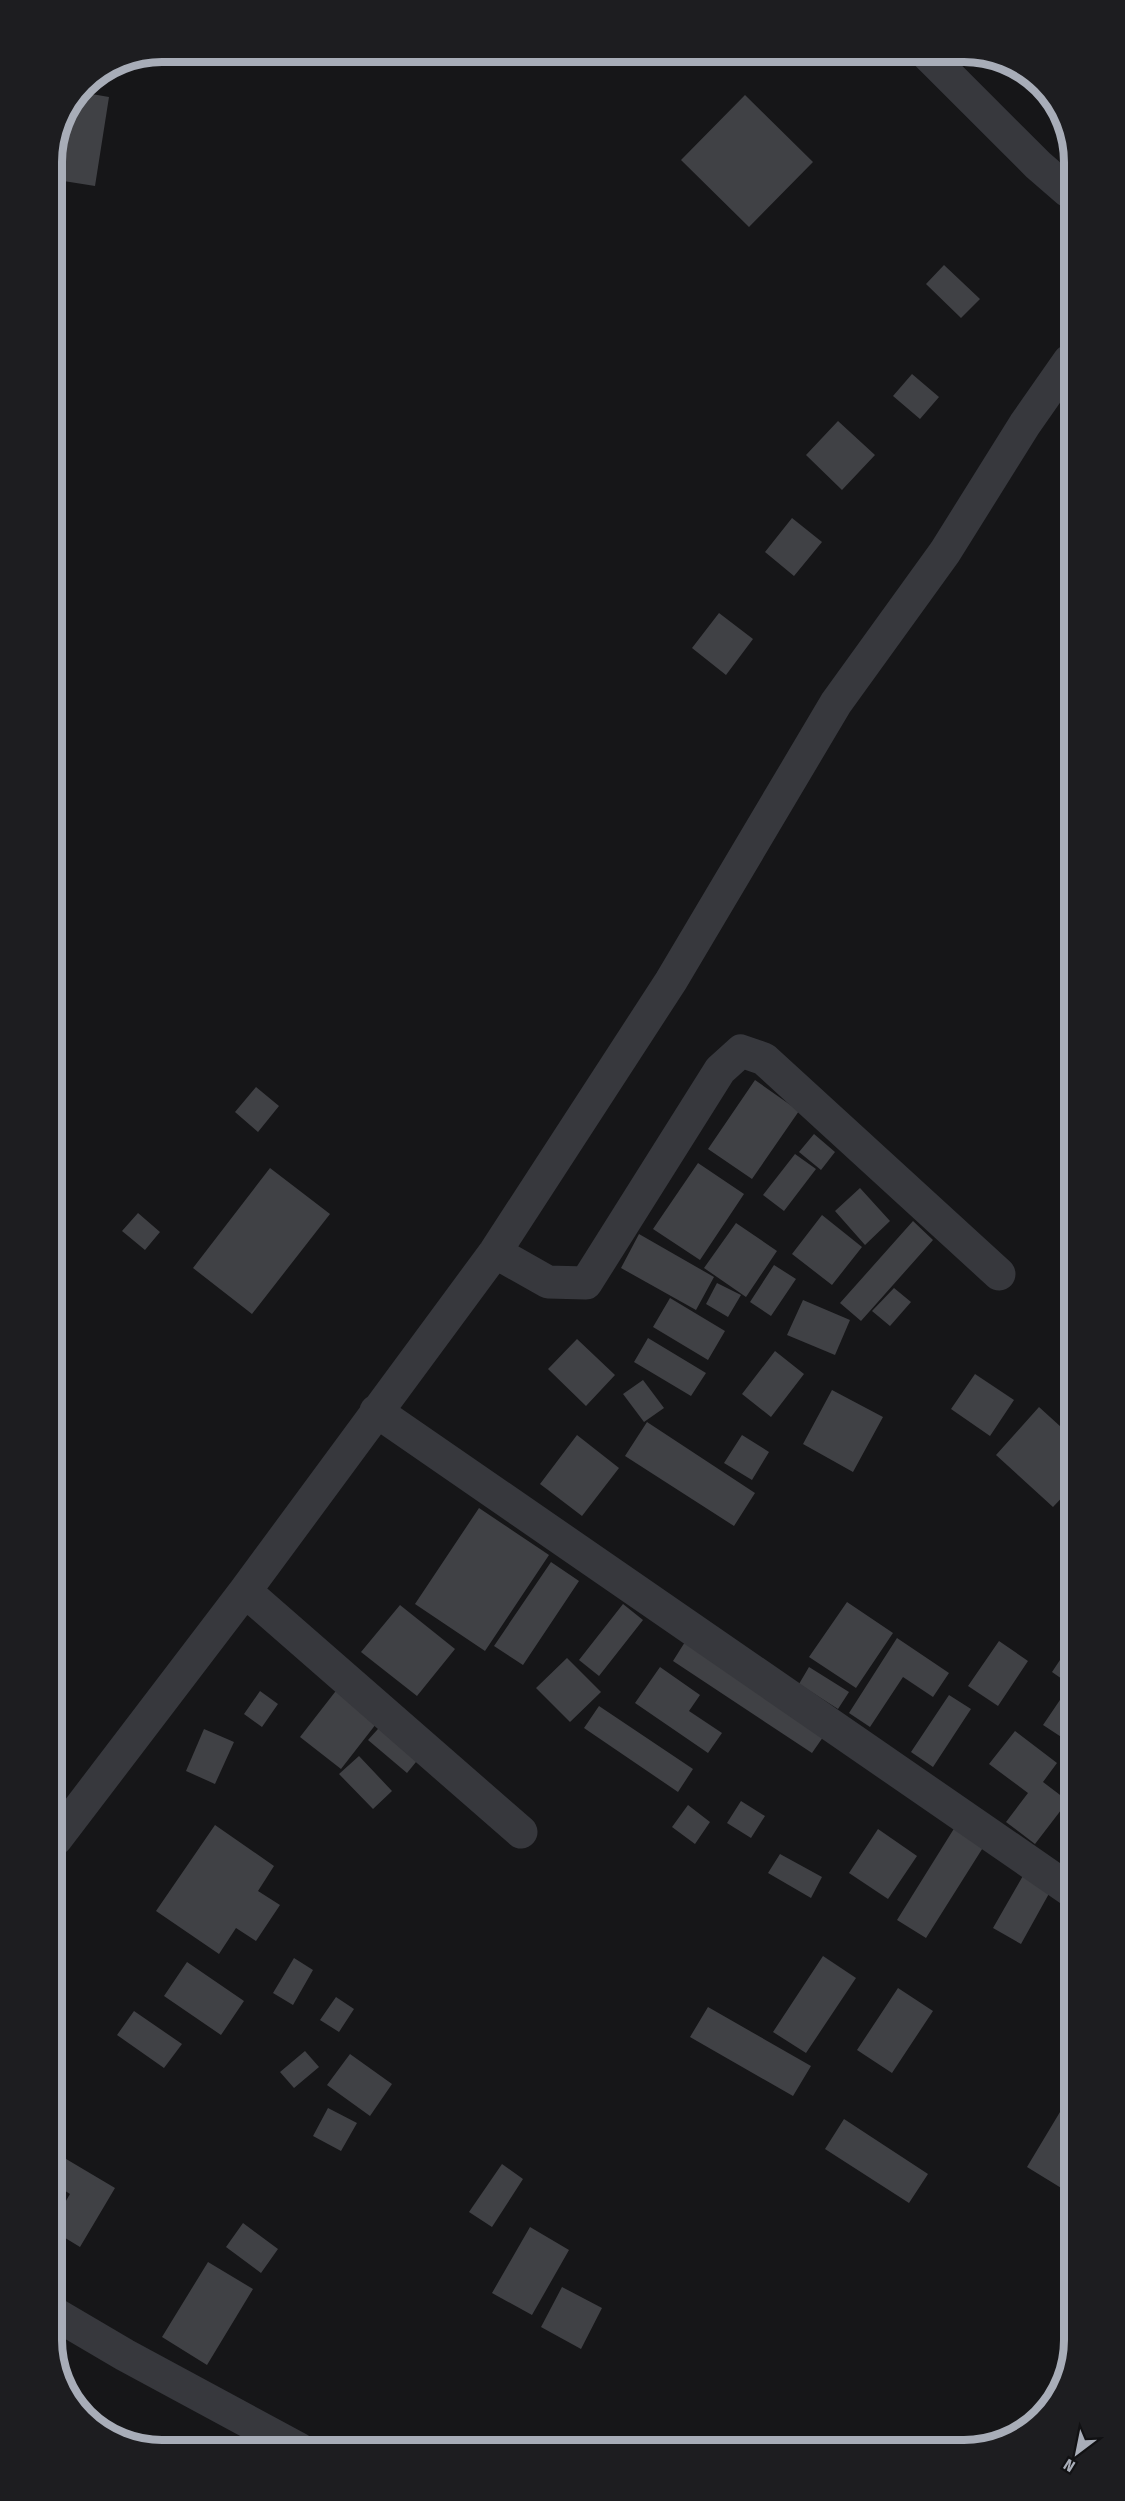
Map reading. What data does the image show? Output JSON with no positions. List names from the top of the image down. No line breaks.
{"north":"bottom left"}
